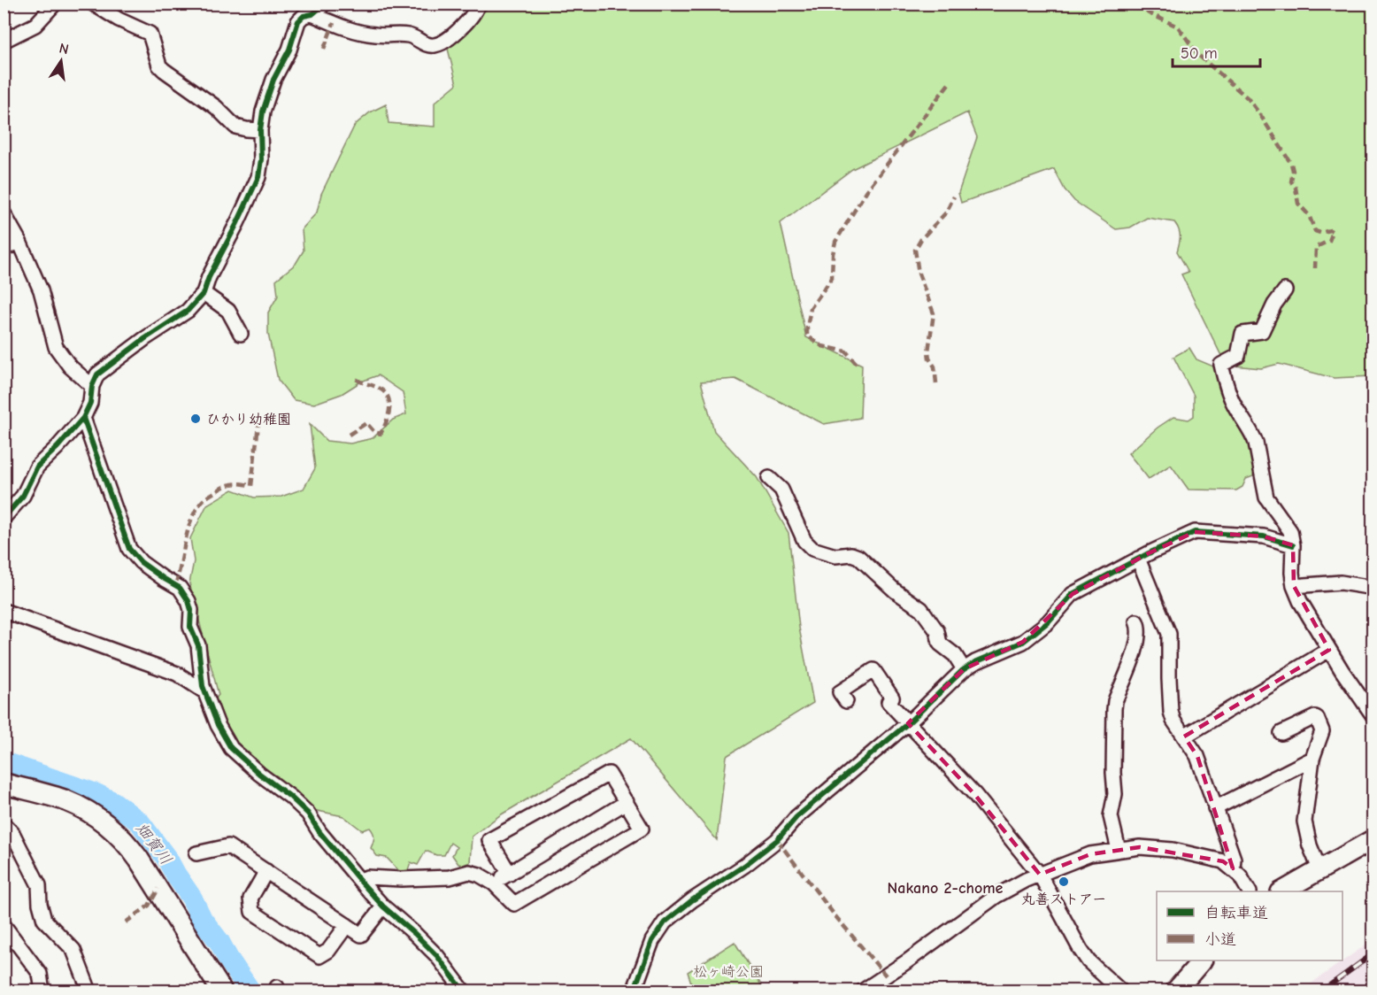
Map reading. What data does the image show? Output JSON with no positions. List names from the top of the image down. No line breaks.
{"districts":["Nakano 2-chome"],"water":["畑賀川"],"parks":["松ヶ崎公園"],"places":["ひかり幼稚園","丸善ストアー"],"legend":["自転車道","小道"],"scale_bar":"50 m","north":"top"}
